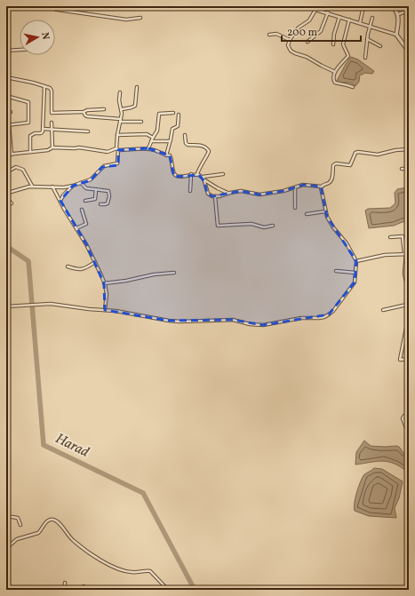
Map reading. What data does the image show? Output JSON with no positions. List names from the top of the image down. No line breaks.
{"water":["Harad"],"scale_bar":"200 m","north":"right"}
